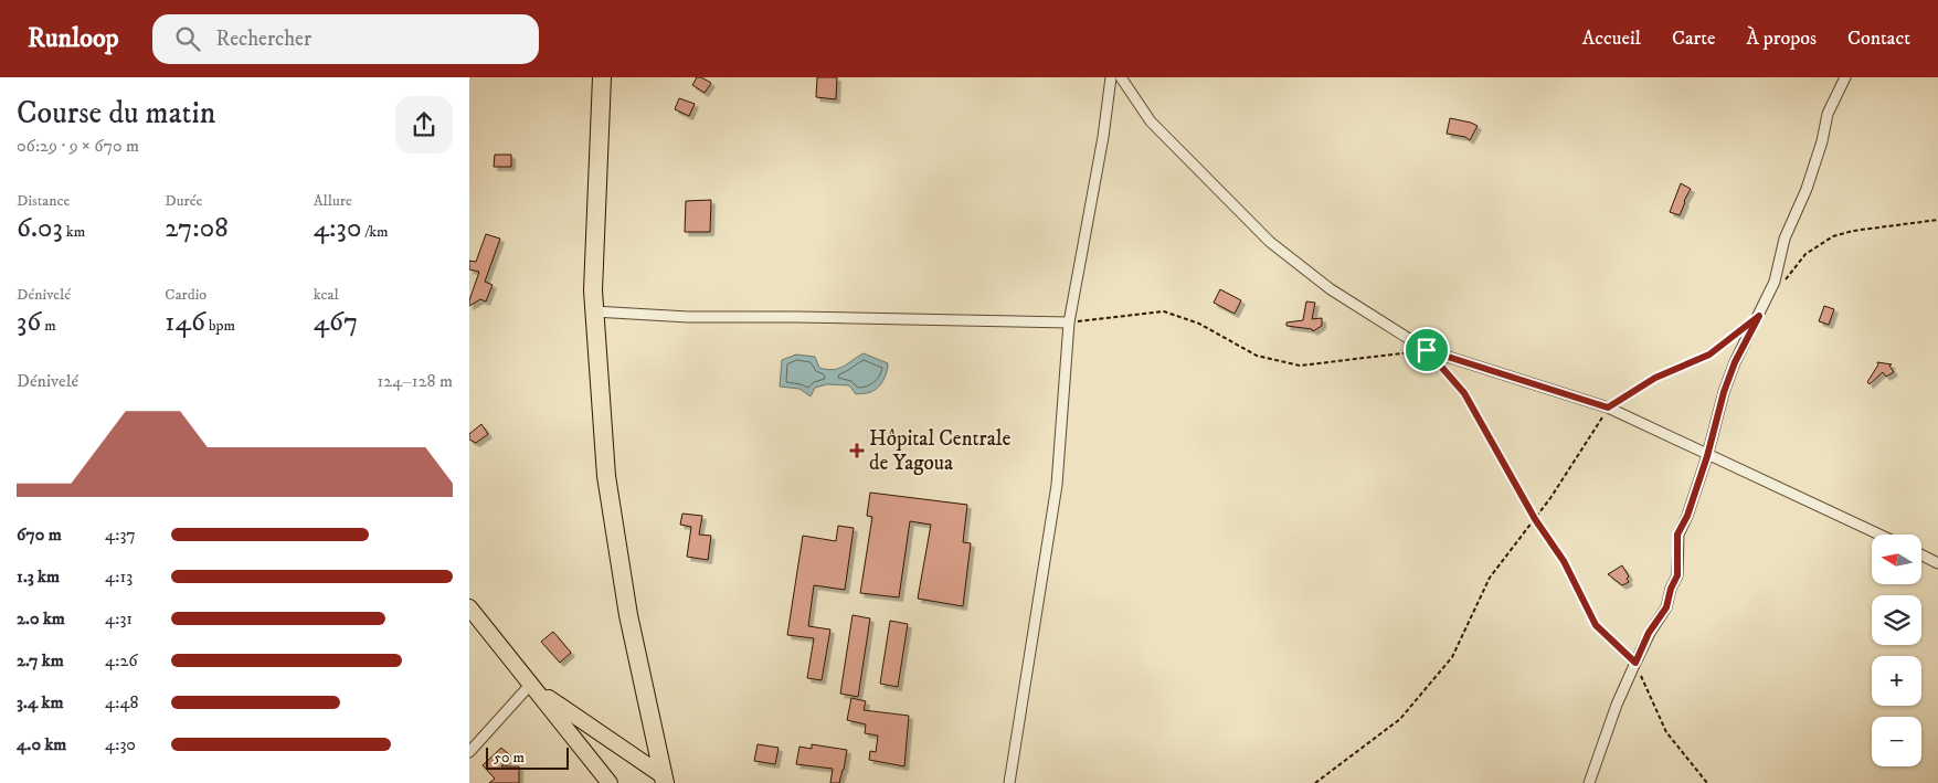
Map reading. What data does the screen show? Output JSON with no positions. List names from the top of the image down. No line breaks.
{"places":{"health":["Hôpital Centrale de Yagoua"]},"scale_bar":"50 m","north":"left","page":{"header":"Runloop","search":"Rechercher","nav":["Accueil","Carte","À propos","Contact"],"heading":["Course du matin","06:29 · 9 × 670 m"],"stats":[["Distance","6.03 km"],["Durée","27:08"],["Allure","4:30 /km"],["Dénivelé","36 m"],["Cardio","146 bpm"],["kcal","467"]],"chart":["Dénivelé","124–128 m"],"list":[{"name":"670 m","note":"4:37"},{"name":"1.3 km","note":"4:13"},{"name":"2.0 km","note":"4:31"},{"name":"2.7 km","note":"4:26"},{"name":"3.4 km","note":"4:48"},{"name":"4.0 km","note":"4:30"}],"map_buttons":["+","−"],"scale":"50 m"}}
